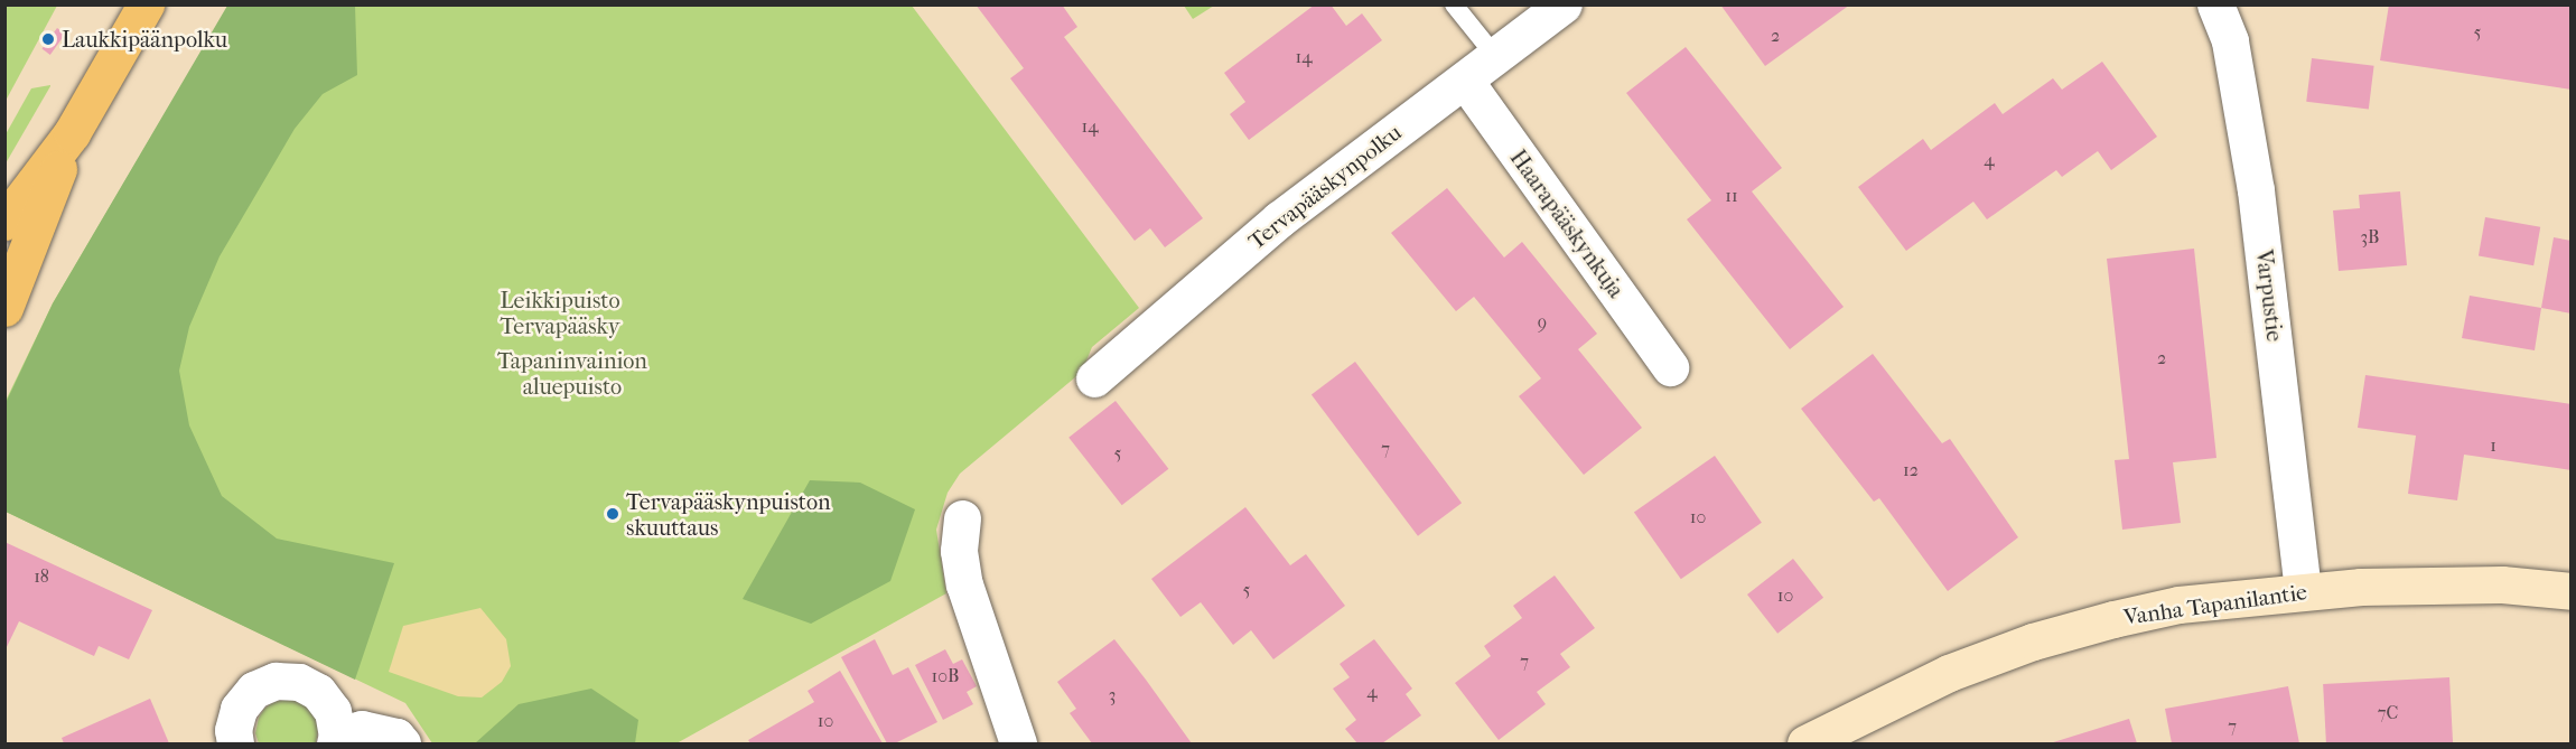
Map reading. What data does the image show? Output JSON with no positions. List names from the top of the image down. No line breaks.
{"streets":{"street":["Tervapääskynpolku","Haarapääskynkuja","Varpustie","Vanha Tapanilantie"]},"crossings":[["Tervapääskynpolku","Haarapääskynkuja"],["Varpustie","Vanha Tapanilantie"]],"parks":["Leikkipuisto Tervapääsky","Tapaninvainion aluepuisto"],"places":["Laukkipäänpolku","Tervapääskynpuiston skuuttaus"],"house_numbers":["5","2","14","14","4","11","3B","9","2","1","7","5","12","10","18","5","10","7","10B","4","3","7C","10","7"]}
